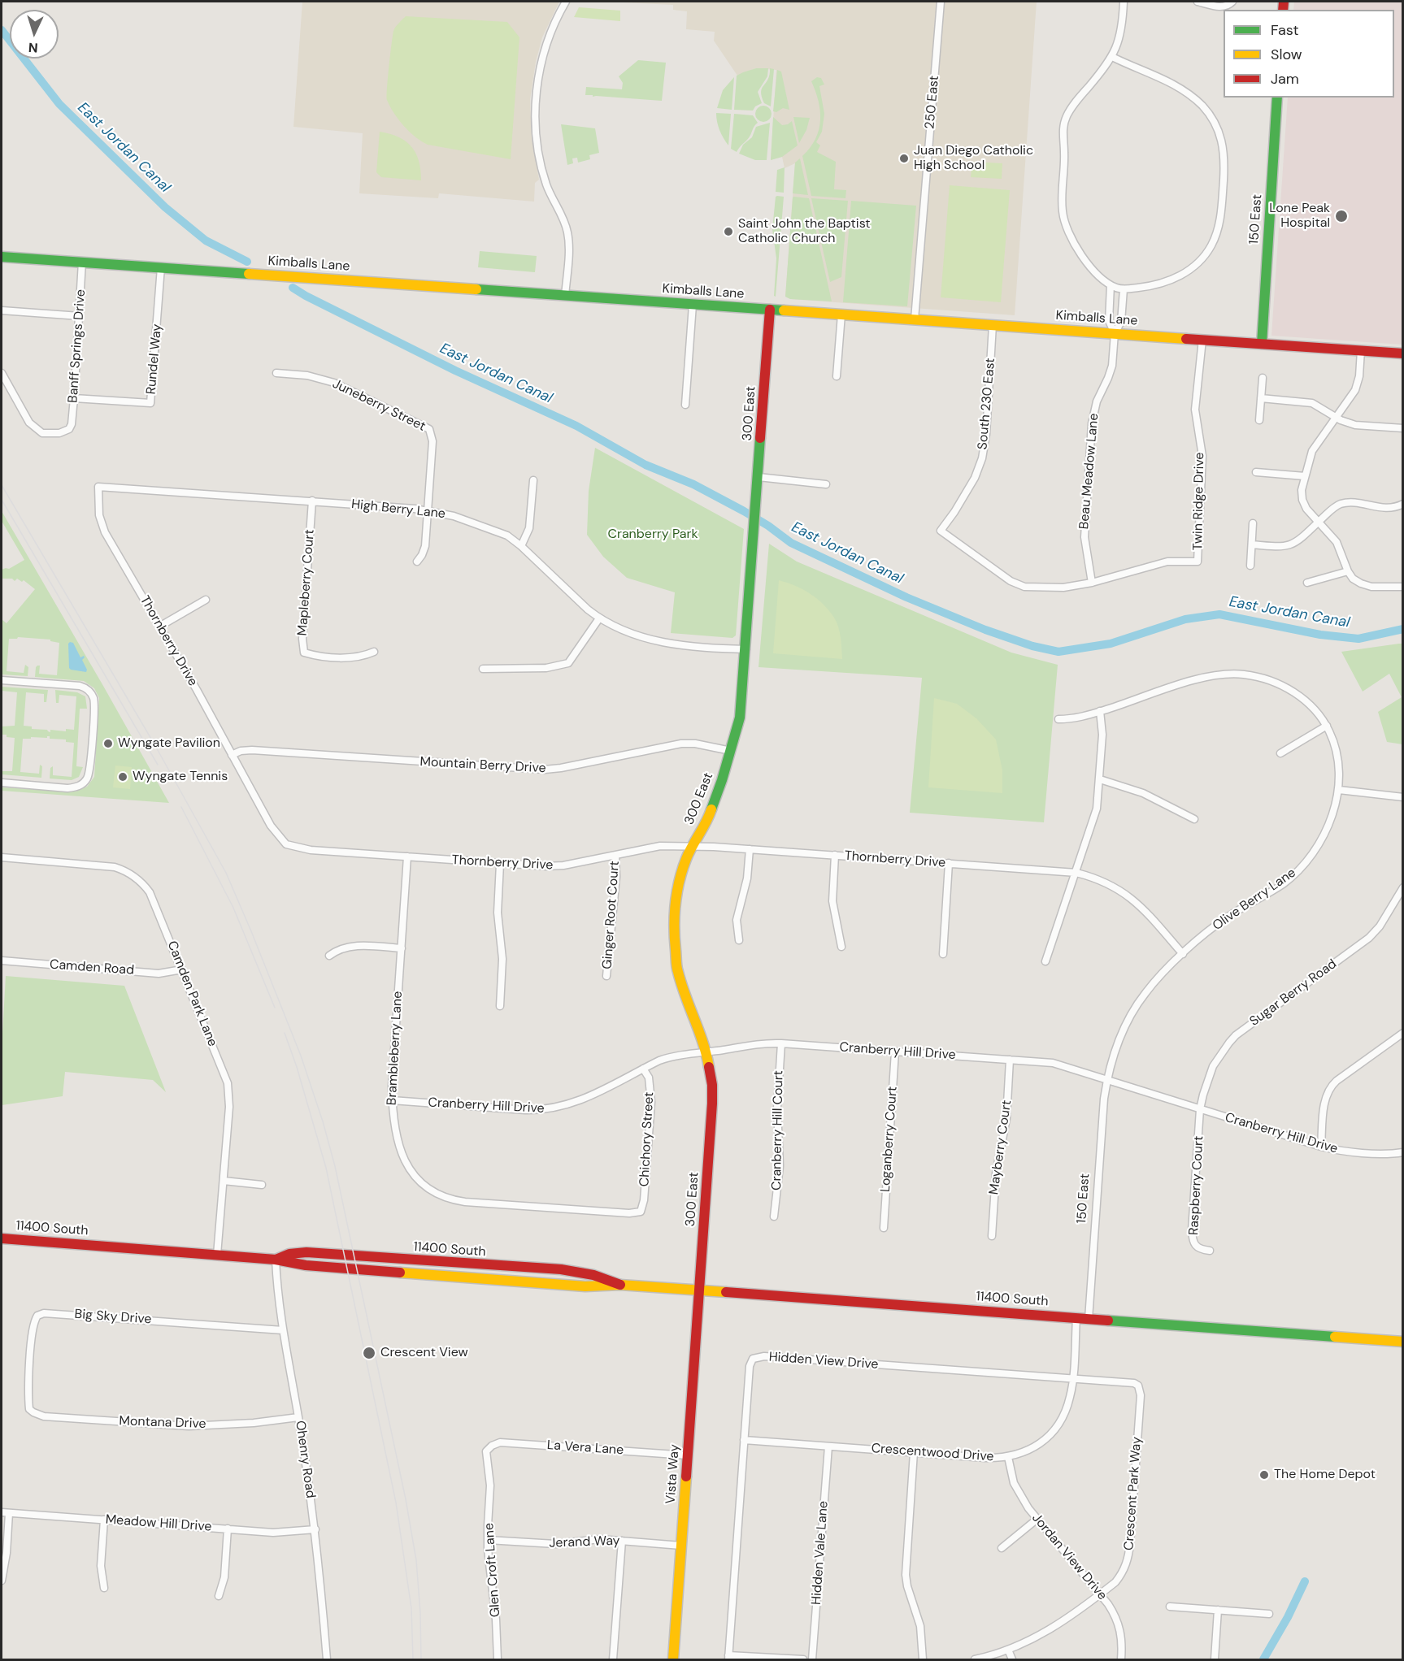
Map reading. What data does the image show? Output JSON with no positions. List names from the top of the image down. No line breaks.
{"streets":{"street":["250 East","150 East","Kimballs Lane","Banff Springs Drive","Rundel Way","South 230 East","Juneberry Street","300 East","Beau Meadow Lane","Twin Ridge Drive","High Berry Lane","Mapleberry Court","Thornberry Drive","Mountain Berry Drive","Olive Berry Lane","Ginger Root Court","Camden Road","Sugar Berry Road","Camden Park Lane","Brambleberry Lane","Cranberry Hill Drive","Cranberry Hill Court","Chichory Street","Loganberry Court","Mayberry Court","Raspberry Court","11400 South","Big Sky Drive","Hidden View Drive","Montana Drive","La Vera Lane","Crescentwood Drive","Ohenry Road","Vista Way","Crescent Park Way","Meadow Hill Drive","Jerand Way","Hidden Vale Lane","Jordan View Drive","Glen Croft Lane"]},"crossings":[["250 East","Kimballs Lane"],["150 East","Kimballs Lane"],["150 East","Olive Berry Lane"],["150 East","Cranberry Hill Drive"],["150 East","11400 South"],["Kimballs Lane","Banff Springs Drive"],["Kimballs Lane","Rundel Way"],["Kimballs Lane","South 230 East"],["Kimballs Lane","300 East"],["Kimballs Lane","Beau Meadow Lane"],["Kimballs Lane","Twin Ridge Drive"],["Banff Springs Drive","Rundel Way"],["South 230 East","Twin Ridge Drive"],["Juneberry Street","High Berry Lane"],["300 East","High Berry Lane"],["300 East","Thornberry Drive"],["300 East","Mountain Berry Drive"],["300 East","Cranberry Hill Drive"],["300 East","11400 South"],["300 East","Vista Way"],["Beau Meadow Lane","Twin Ridge Drive"],["High Berry Lane","Mapleberry Court"],["High Berry Lane","Thornberry Drive"],["Thornberry Drive","Mountain Berry Drive"],["Thornberry Drive","Olive Berry Lane"],["Thornberry Drive","Ginger Root Court"],["Thornberry Drive","Brambleberry Lane"],["Olive Berry Lane","Cranberry Hill Drive"],["Camden Road","Camden Park Lane"],["Sugar Berry Road","Cranberry Hill Drive"],["Sugar Berry Road","Raspberry Court"],["Camden Park Lane","11400 South"],["Brambleberry Lane","Cranberry Hill Drive"],["Brambleberry Lane","Chichory Street"],["Cranberry Hill Drive","Cranberry Hill Court"],["Cranberry Hill Drive","Chichory Street"],["Cranberry Hill Drive","Loganberry Court"],["Cranberry Hill Drive","Mayberry Court"],["Cranberry Hill Drive","Raspberry Court"],["11400 South","Crescentwood Drive"],["11400 South","Ohenry Road"],["11400 South","Vista Way"],["Big Sky Drive","Montana Drive"],["Big Sky Drive","Ohenry Road"],["Hidden View Drive","Crescentwood Drive"],["Hidden View Drive","Crescent Park Way"],["Montana Drive","Ohenry Road"],["La Vera Lane","Vista Way"],["La Vera Lane","Glen Croft Lane"],["Crescentwood Drive","Hidden Vale Lane"],["Crescentwood Drive","Jordan View Drive"],["Ohenry Road","Meadow Hill Drive"],["Vista Way","Jerand Way"],["Crescent Park Way","Jordan View Drive"],["Jerand Way","Glen Croft Lane"]],"water":["East Jordan Canal"],"parks":["Cranberry Park"],"places":["Juan Diego Catholic High School","Lone Peak Hospital","Saint John the Baptist Catholic Church","Wyngate Pavilion","Wyngate Tennis","Crescent View","The Home Depot"],"legend":["Fast","Slow","Jam"],"north":"bottom"}
